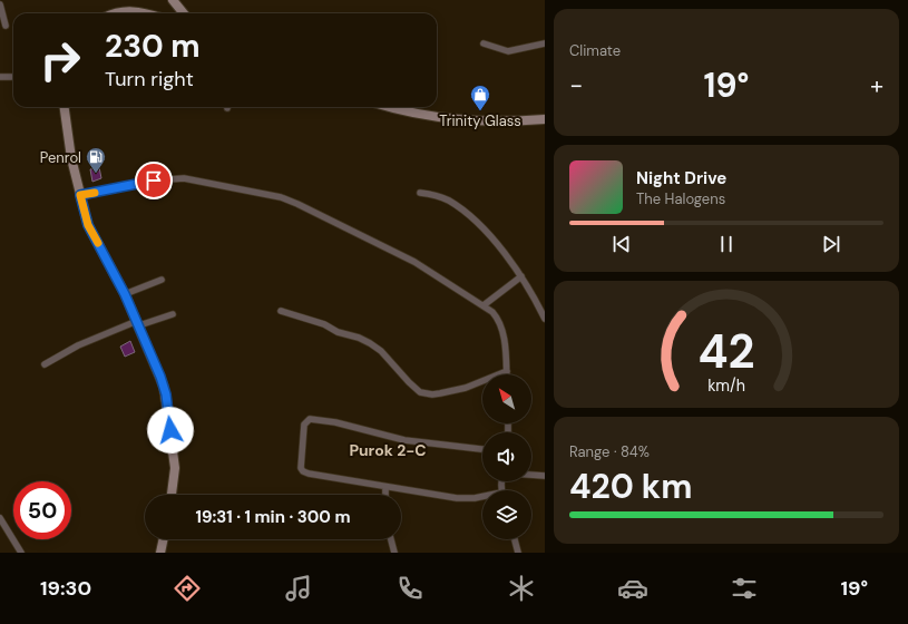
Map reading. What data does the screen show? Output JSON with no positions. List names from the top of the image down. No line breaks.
{"districts":["Purok 2-C"],"places":{"shop":["Trinity Glass"],"fuel station":["Penrol"]},"north":"top left","page":{"tile":["Climate",["Range · 84%","420 km"]],"turn":["230 m","Turn right"],"heat":["−","19°","+"],"song":["Night Drive","The Halogens"],"limit":"50","trip":"19:31 · 1 min · 300 m","tabs":["19:30","19°"],"gauge":["42","km/h"]}}
